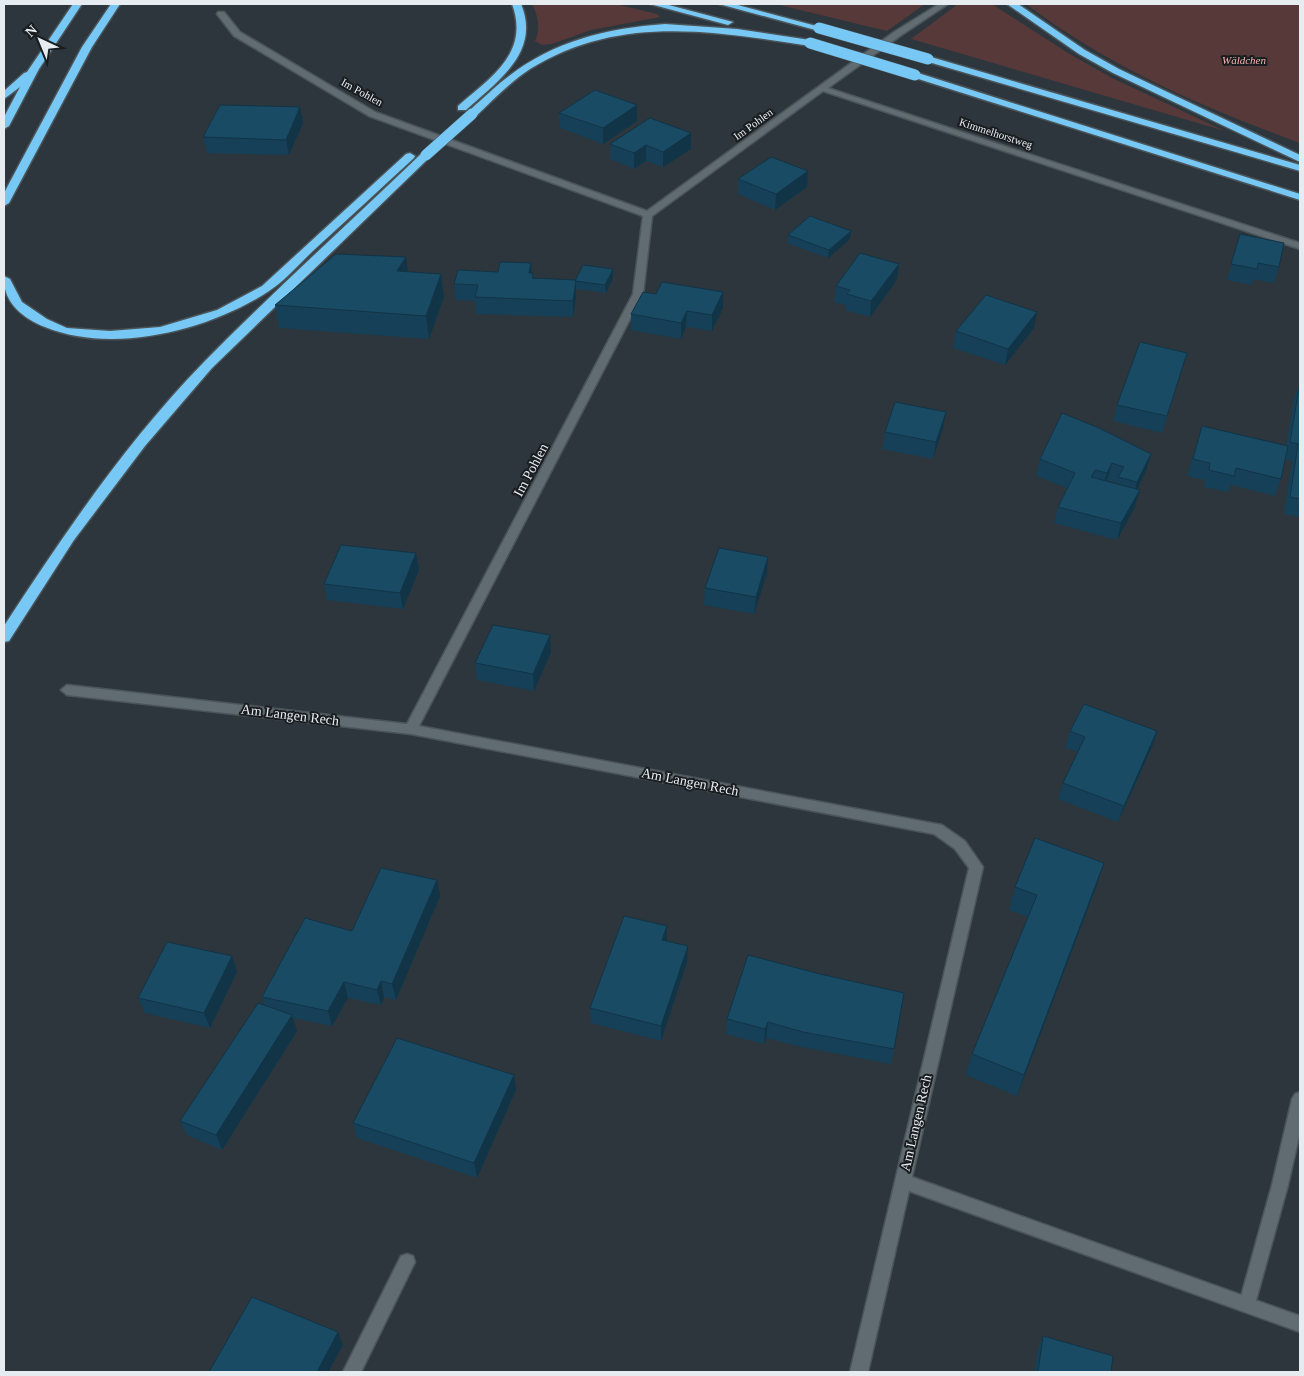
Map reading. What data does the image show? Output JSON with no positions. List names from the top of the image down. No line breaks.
{"streets":{"street":["Im Pohlen","Kimmelhorstweg","Am Langen Rech"]},"crossings":[["Im Pohlen","Kimmelhorstweg"],["Im Pohlen","Am Langen Rech"]],"parks":["Wäldchen"],"north":"top left"}
